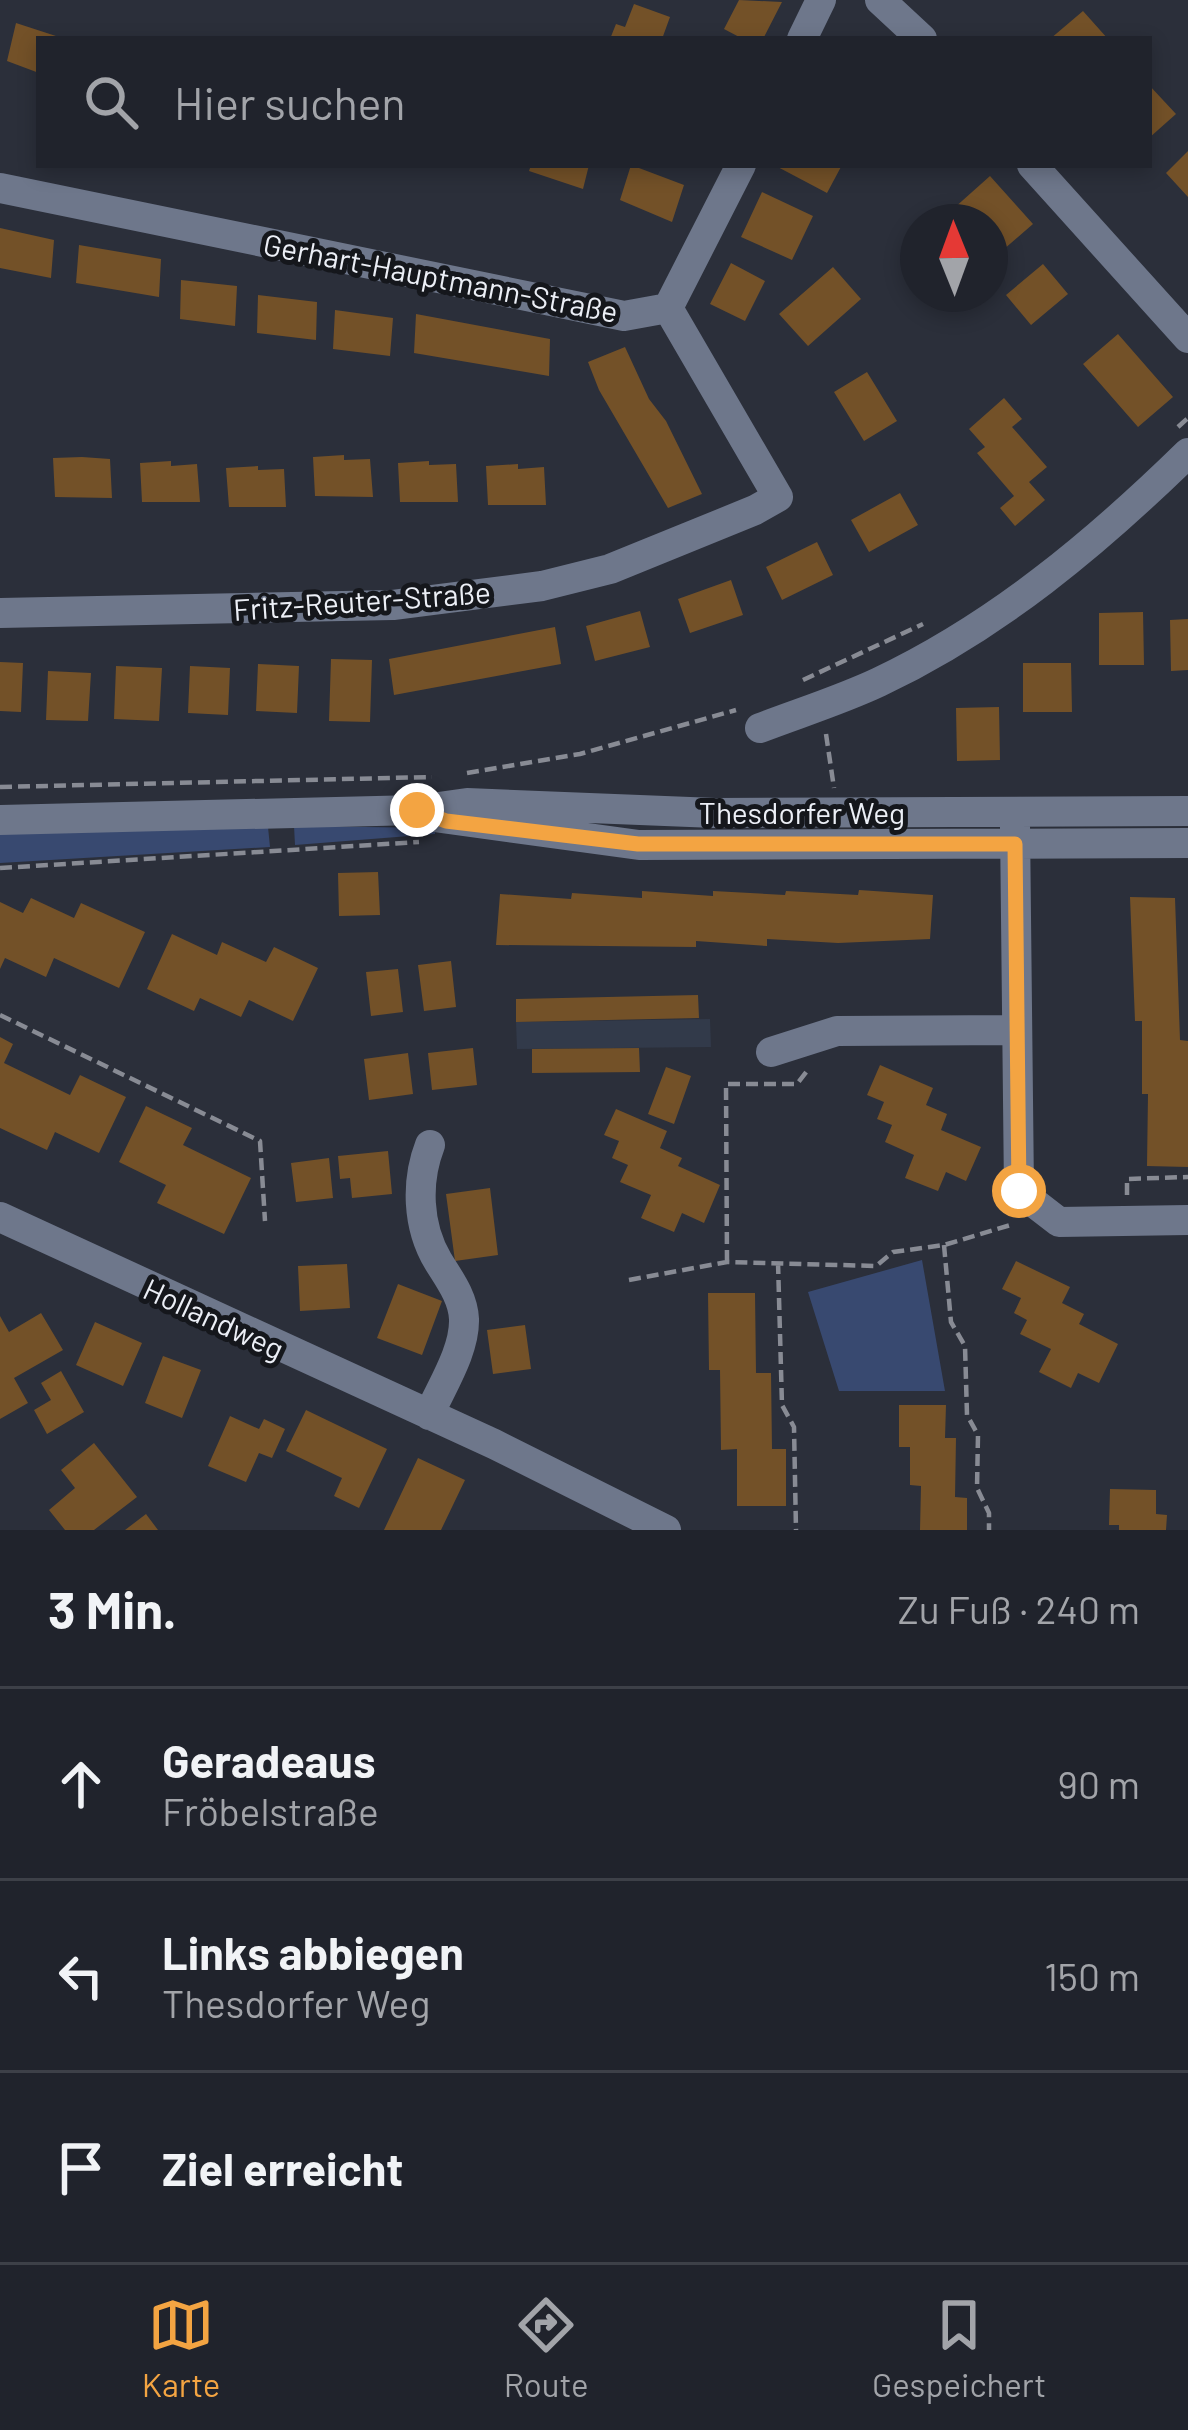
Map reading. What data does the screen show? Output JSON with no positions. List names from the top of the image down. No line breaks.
{"streets":{"street":["Gerhart-Hauptmann-Straße","Fritz-Reuter-Straße","Thesdorfer Weg","Hollandweg"]},"crossings":[["Gerhart-Hauptmann-Straße","Fritz-Reuter-Straße"]],"north":"top","page":{"search":"Hier suchen","heading":["3 Min.","Zu Fuß · 240 m"],"list":[["Geradeaus","Fröbelstraße","90 m"],["Links abbiegen","Thesdorfer Weg","150 m"],"Ziel erreicht"],"nav":["Karte","Route","Gespeichert"]}}
